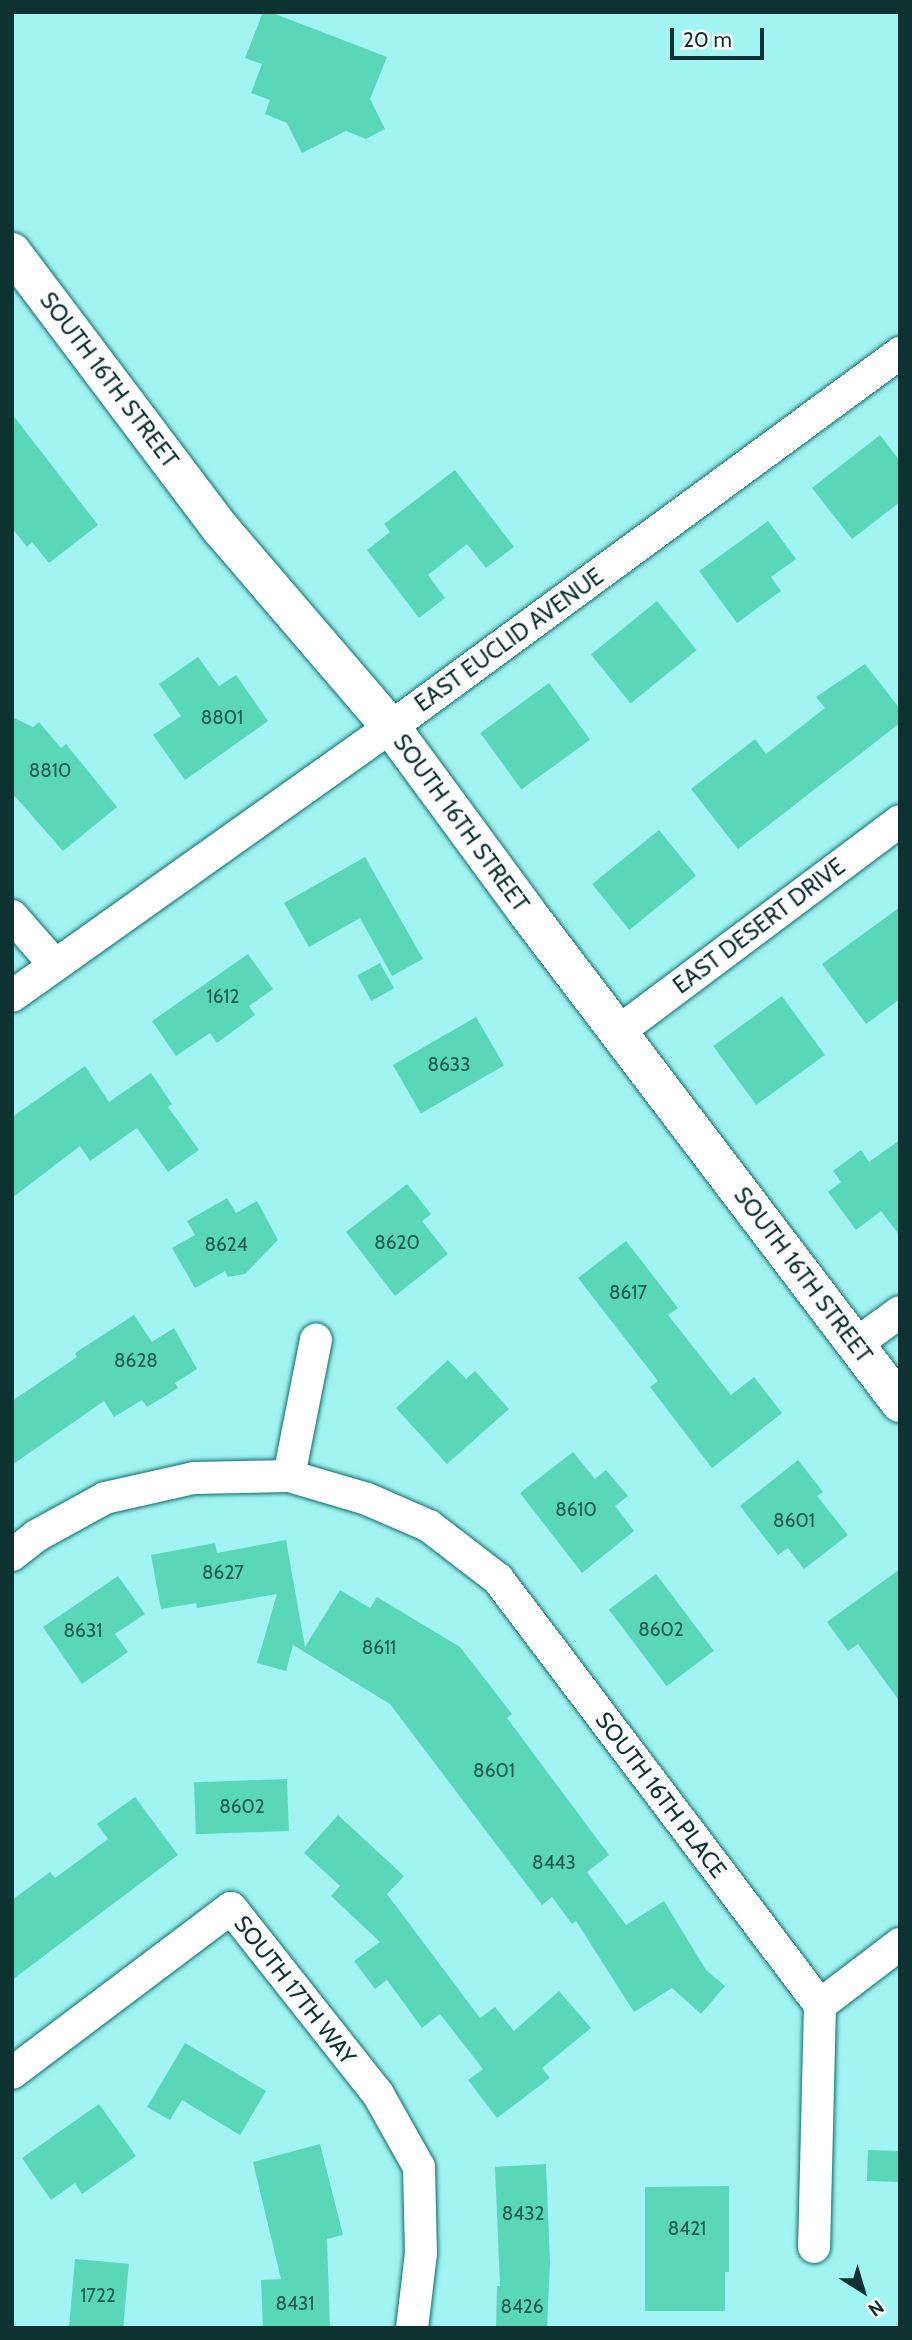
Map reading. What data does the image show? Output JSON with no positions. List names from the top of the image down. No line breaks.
{"streets":{"main road":["SOUTH 16TH STREET"],"street":["EAST EUCLID AVENUE","EAST DESERT DRIVE","SOUTH 16TH PLACE","SOUTH 17TH WAY"]},"crossings":[["SOUTH 16TH STREET","EAST EUCLID AVENUE"],["SOUTH 16TH STREET","EAST DESERT DRIVE"]],"house_numbers":["8801","8810","1612","8633","8620","8624","8617","8628","8610","8601","8627","8602","8631","8611","8601","8602","8443","8432","8421","1722","8431","8426"],"scale_bar":"20 m","north":"bottom right"}
